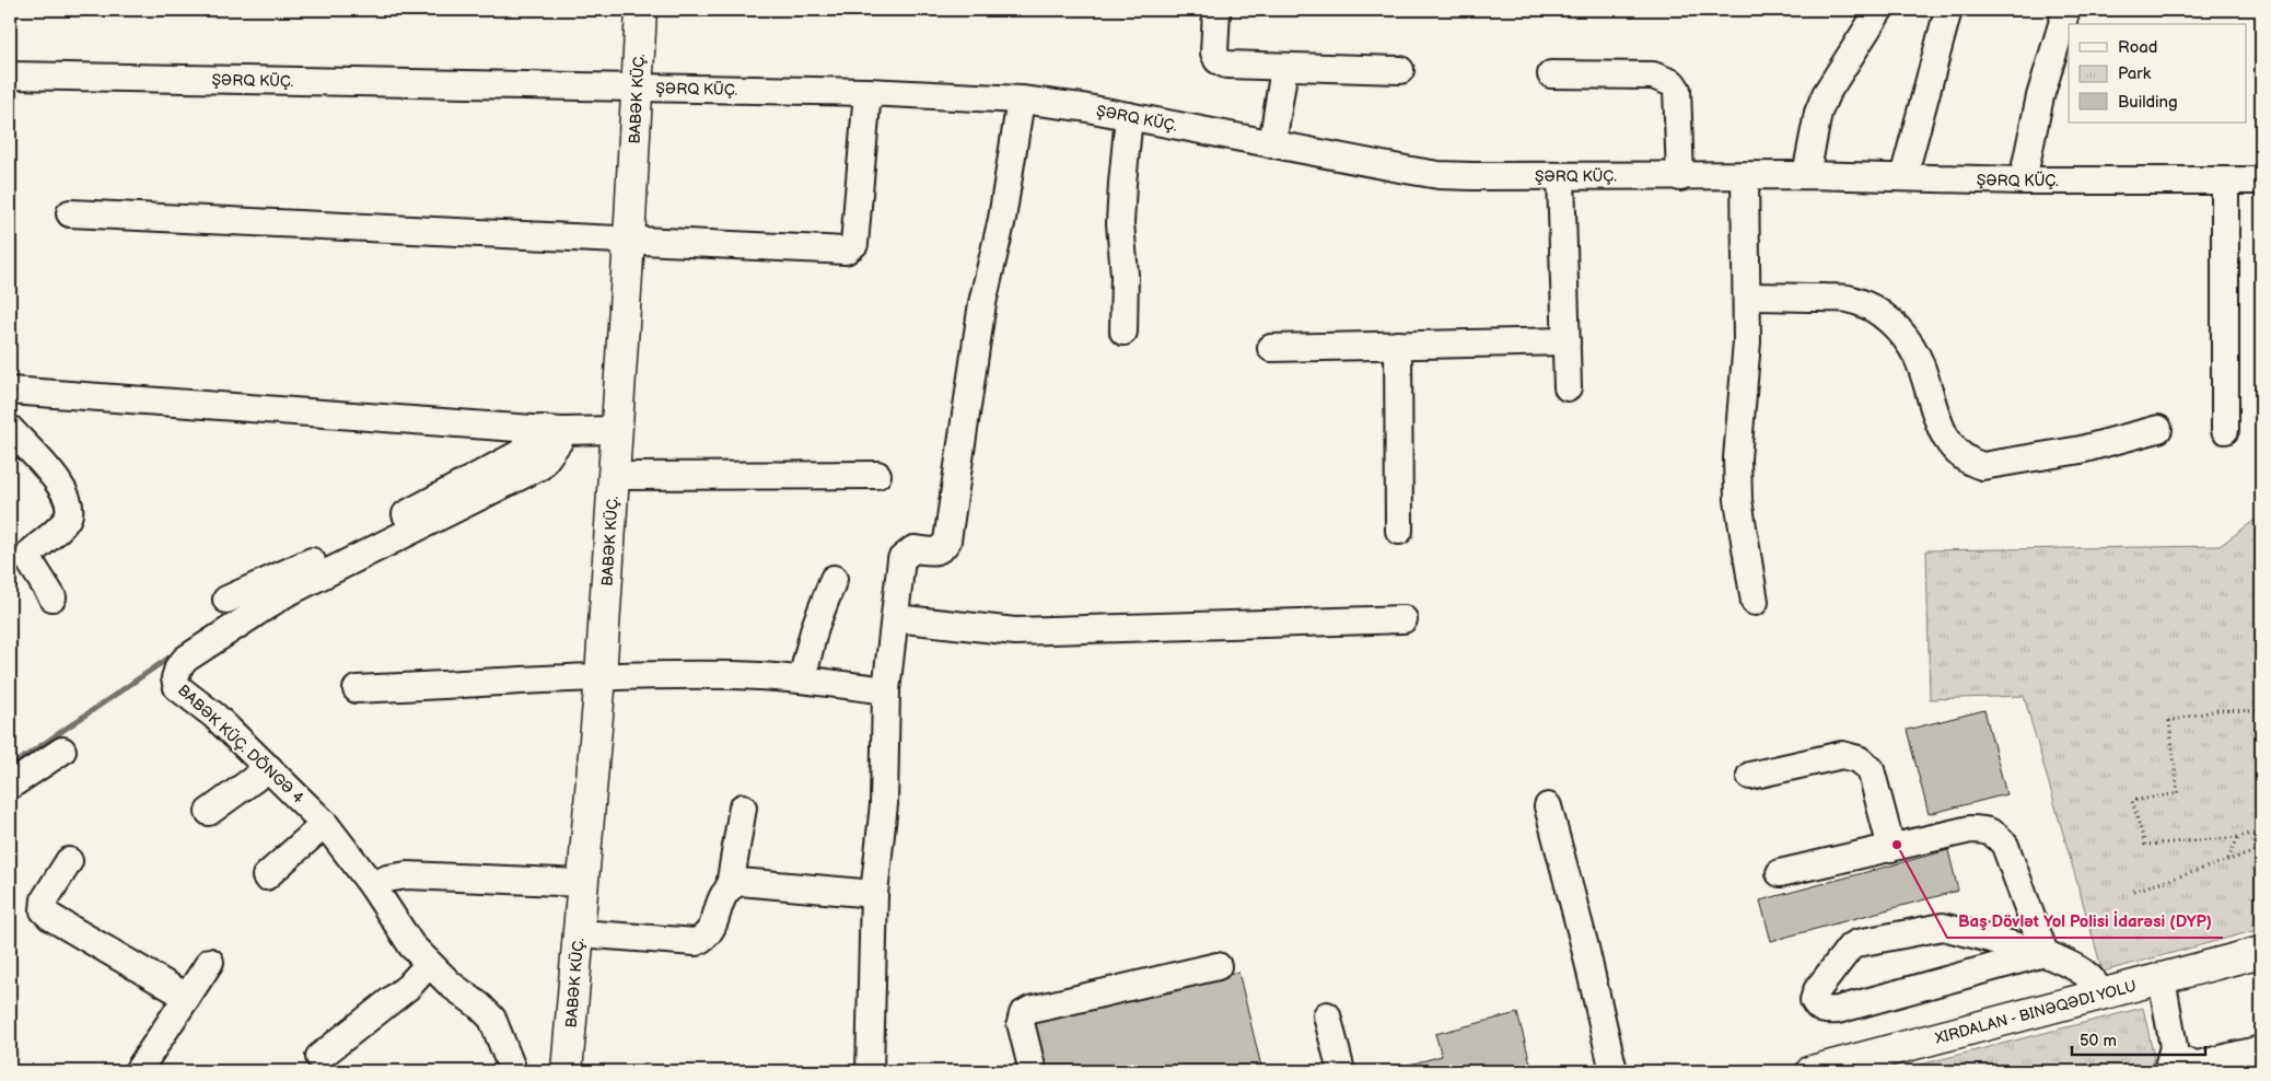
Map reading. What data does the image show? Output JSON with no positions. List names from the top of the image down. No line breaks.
{"streets":{"main road":["BABƏK KÜÇ."],"street":["ŞƏRQ KÜÇ.","BABƏK KÜÇ. DÖNGƏ 4"]},"crossings":[["ŞƏRQ KÜÇ.","BABƏK KÜÇ."]],"places":["Baş Dövlət Yol Polisi İdarəsi (DYP)"],"legend":["Road","Park","Building"],"scale_bar":"50 m"}
